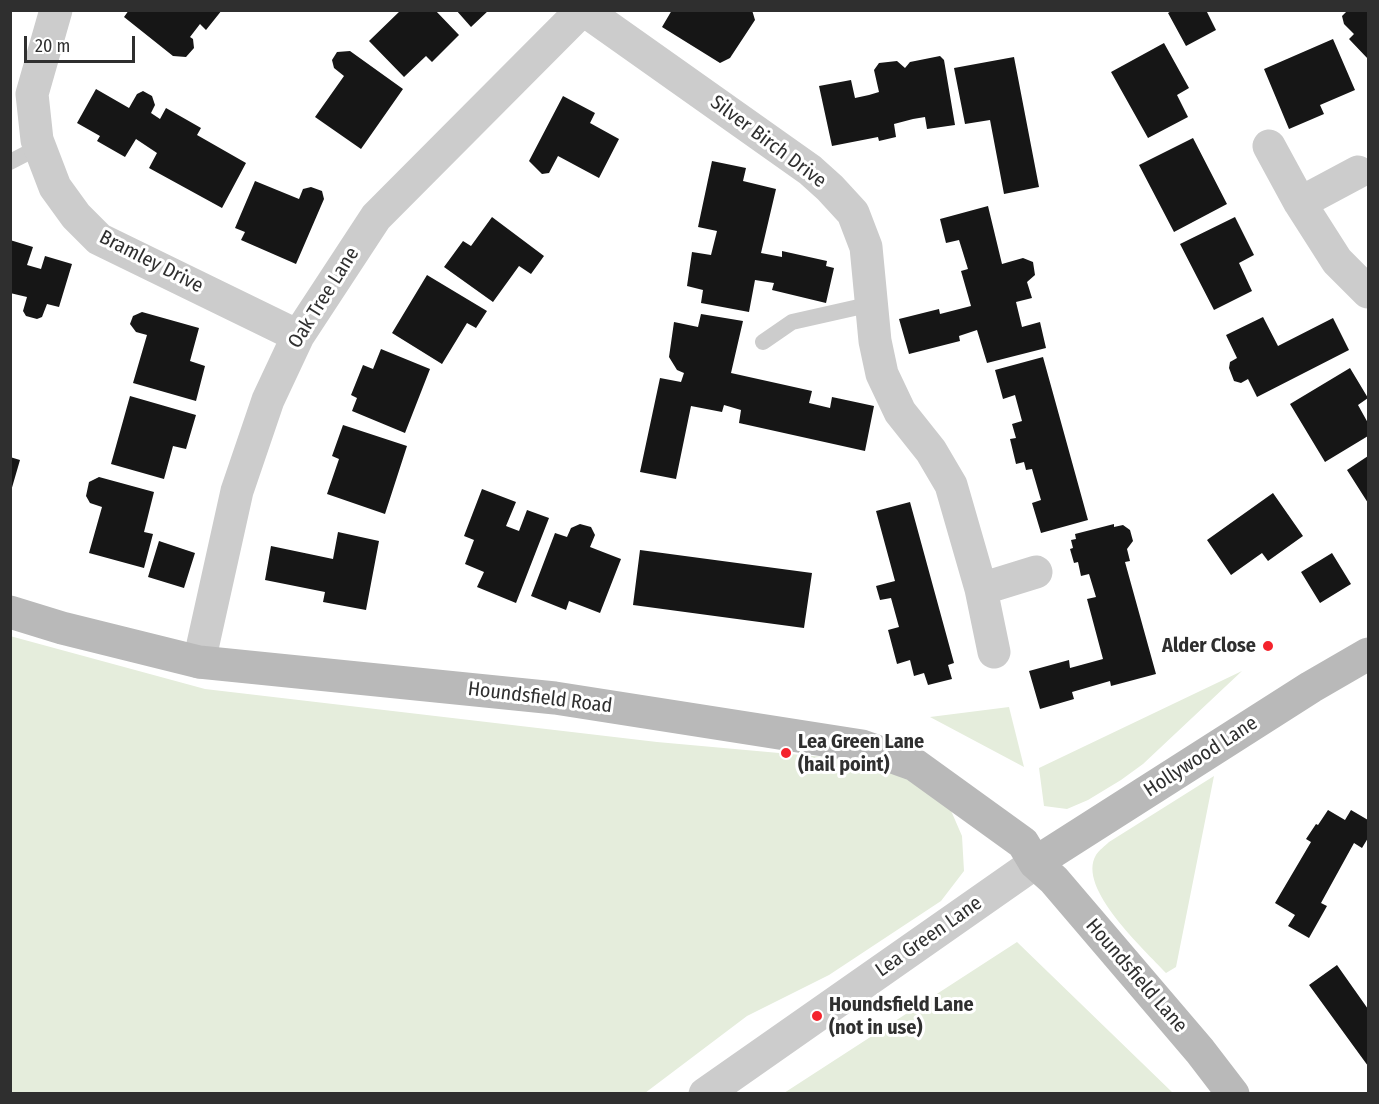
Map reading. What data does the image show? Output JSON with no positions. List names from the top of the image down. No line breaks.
{"streets":{"street":["Silver Birch Drive","Bramley Drive","Oak Tree Lane","Houndsfield Road","Hollywood Lane","Lea Green Lane","Houndsfield Lane"]},"crossings":[["Silver Birch Drive","Oak Tree Lane"],["Bramley Drive","Oak Tree Lane"],["Oak Tree Lane","Houndsfield Road"],["Houndsfield Road","Hollywood Lane"],["Houndsfield Road","Lea Green Lane"],["Houndsfield Road","Houndsfield Lane"],["Hollywood Lane","Lea Green Lane"],["Hollywood Lane","Houndsfield Lane"],["Lea Green Lane","Houndsfield Lane"]],"places":["Alder Close","Lea Green Lane (hail point)","Houndsfield Lane (not in use)"],"scale_bar":"20 m"}
